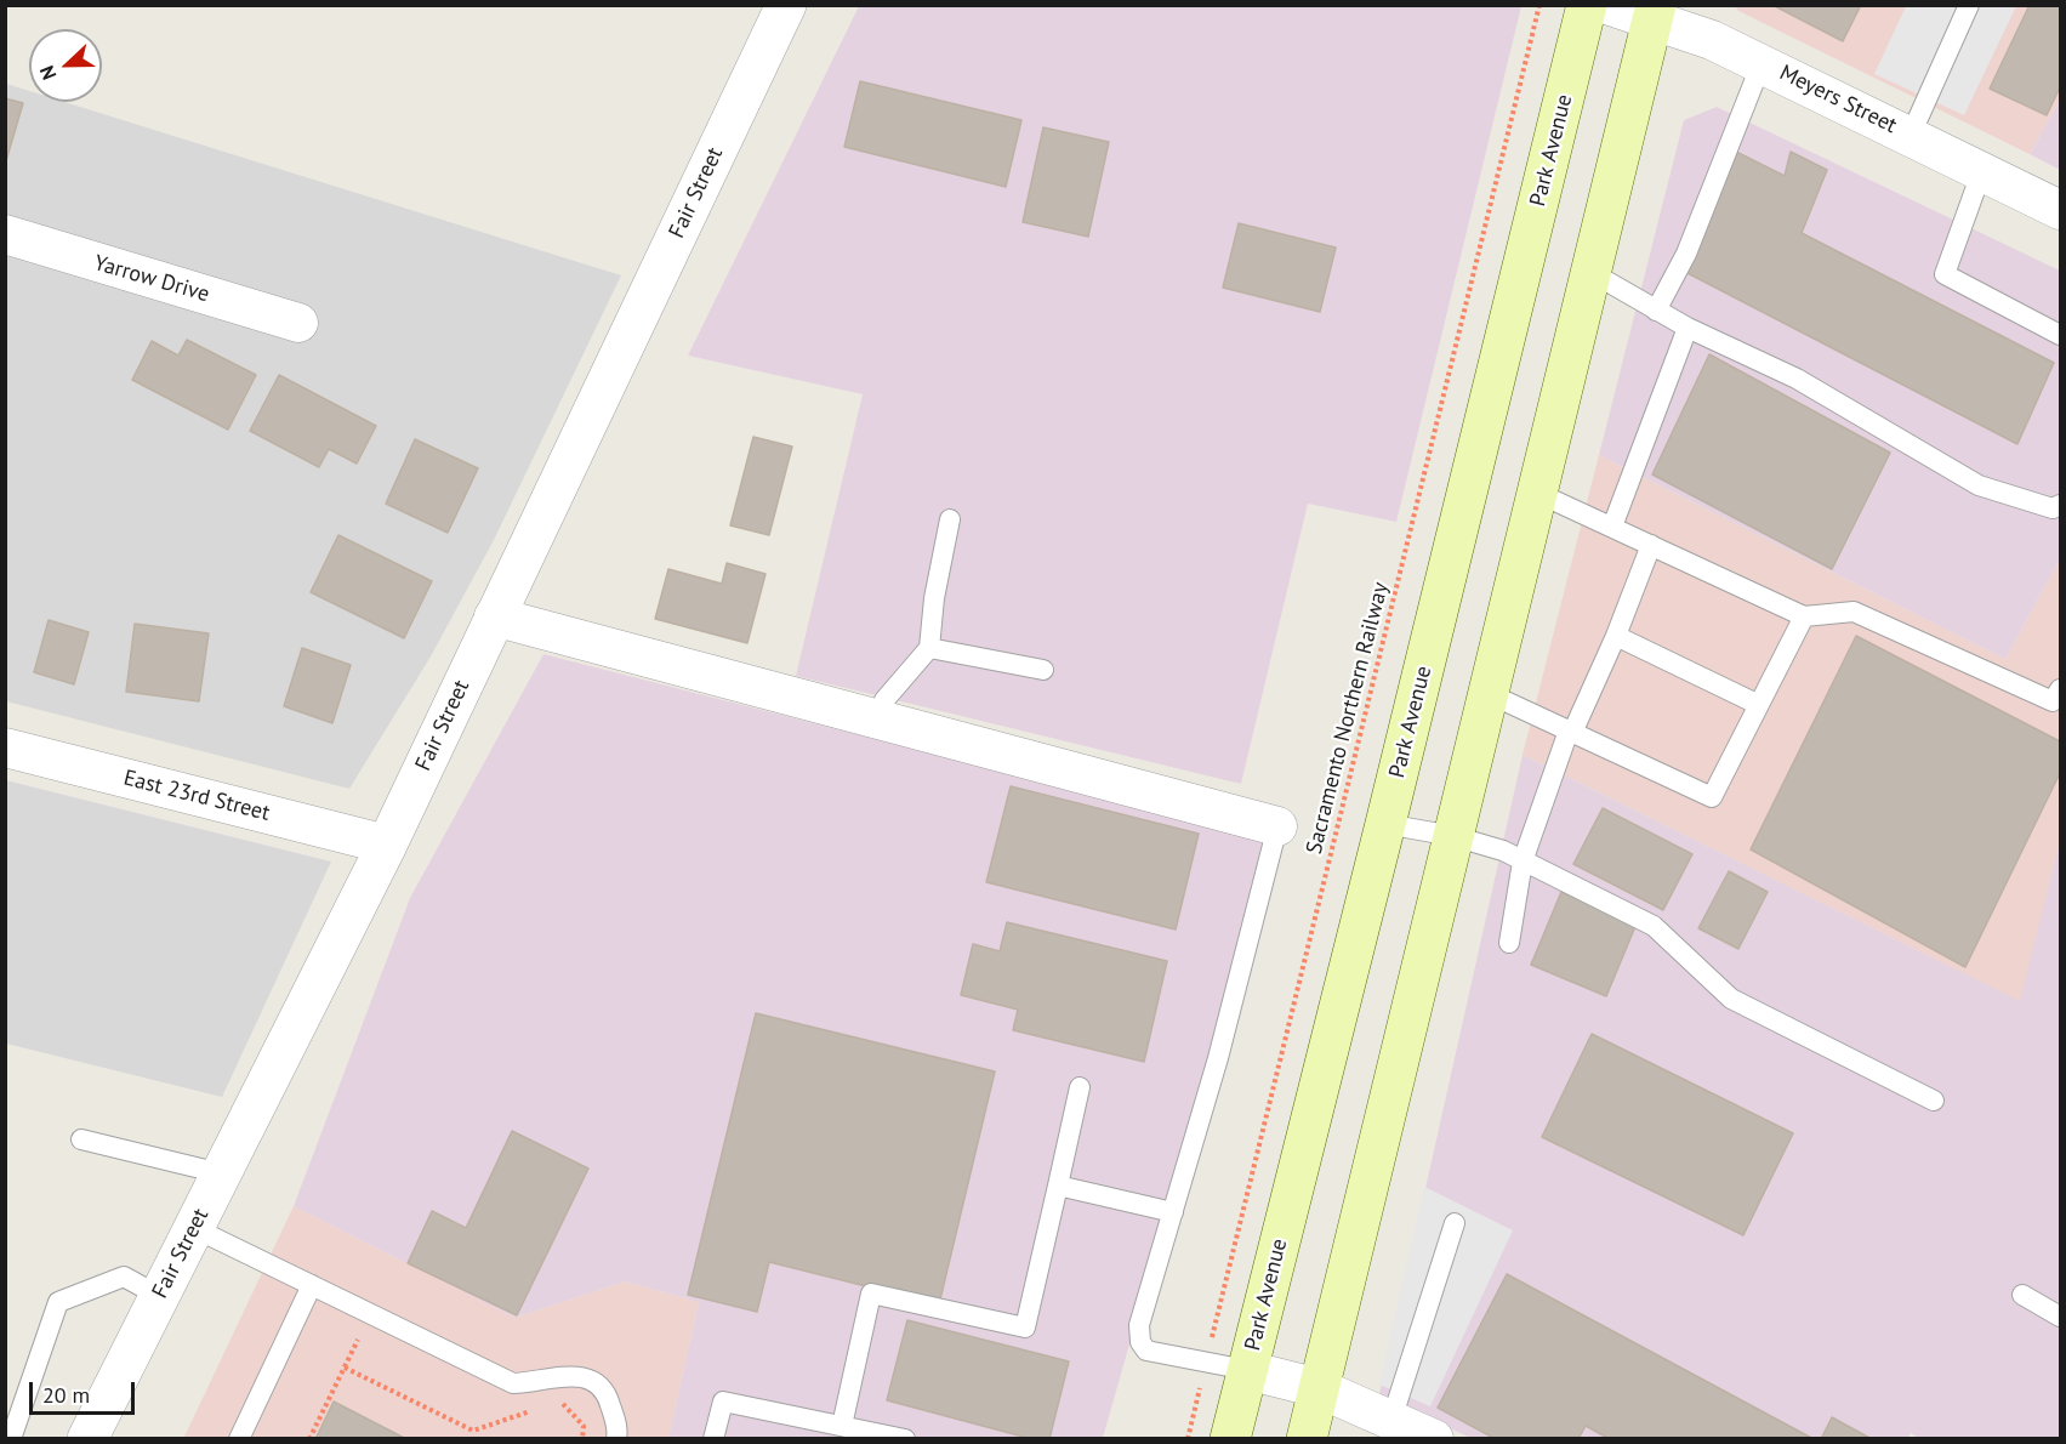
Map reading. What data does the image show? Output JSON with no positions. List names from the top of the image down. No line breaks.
{"streets":{"main road":["Park Avenue"],"street":["Meyers Street","Fair Street","Yarrow Drive","East 23rd Street"],"path":["Sacramento Northern Railway"]},"crossings":[["Fair Street","East 23rd Street"]],"scale_bar":"20 m","north":"left"}
